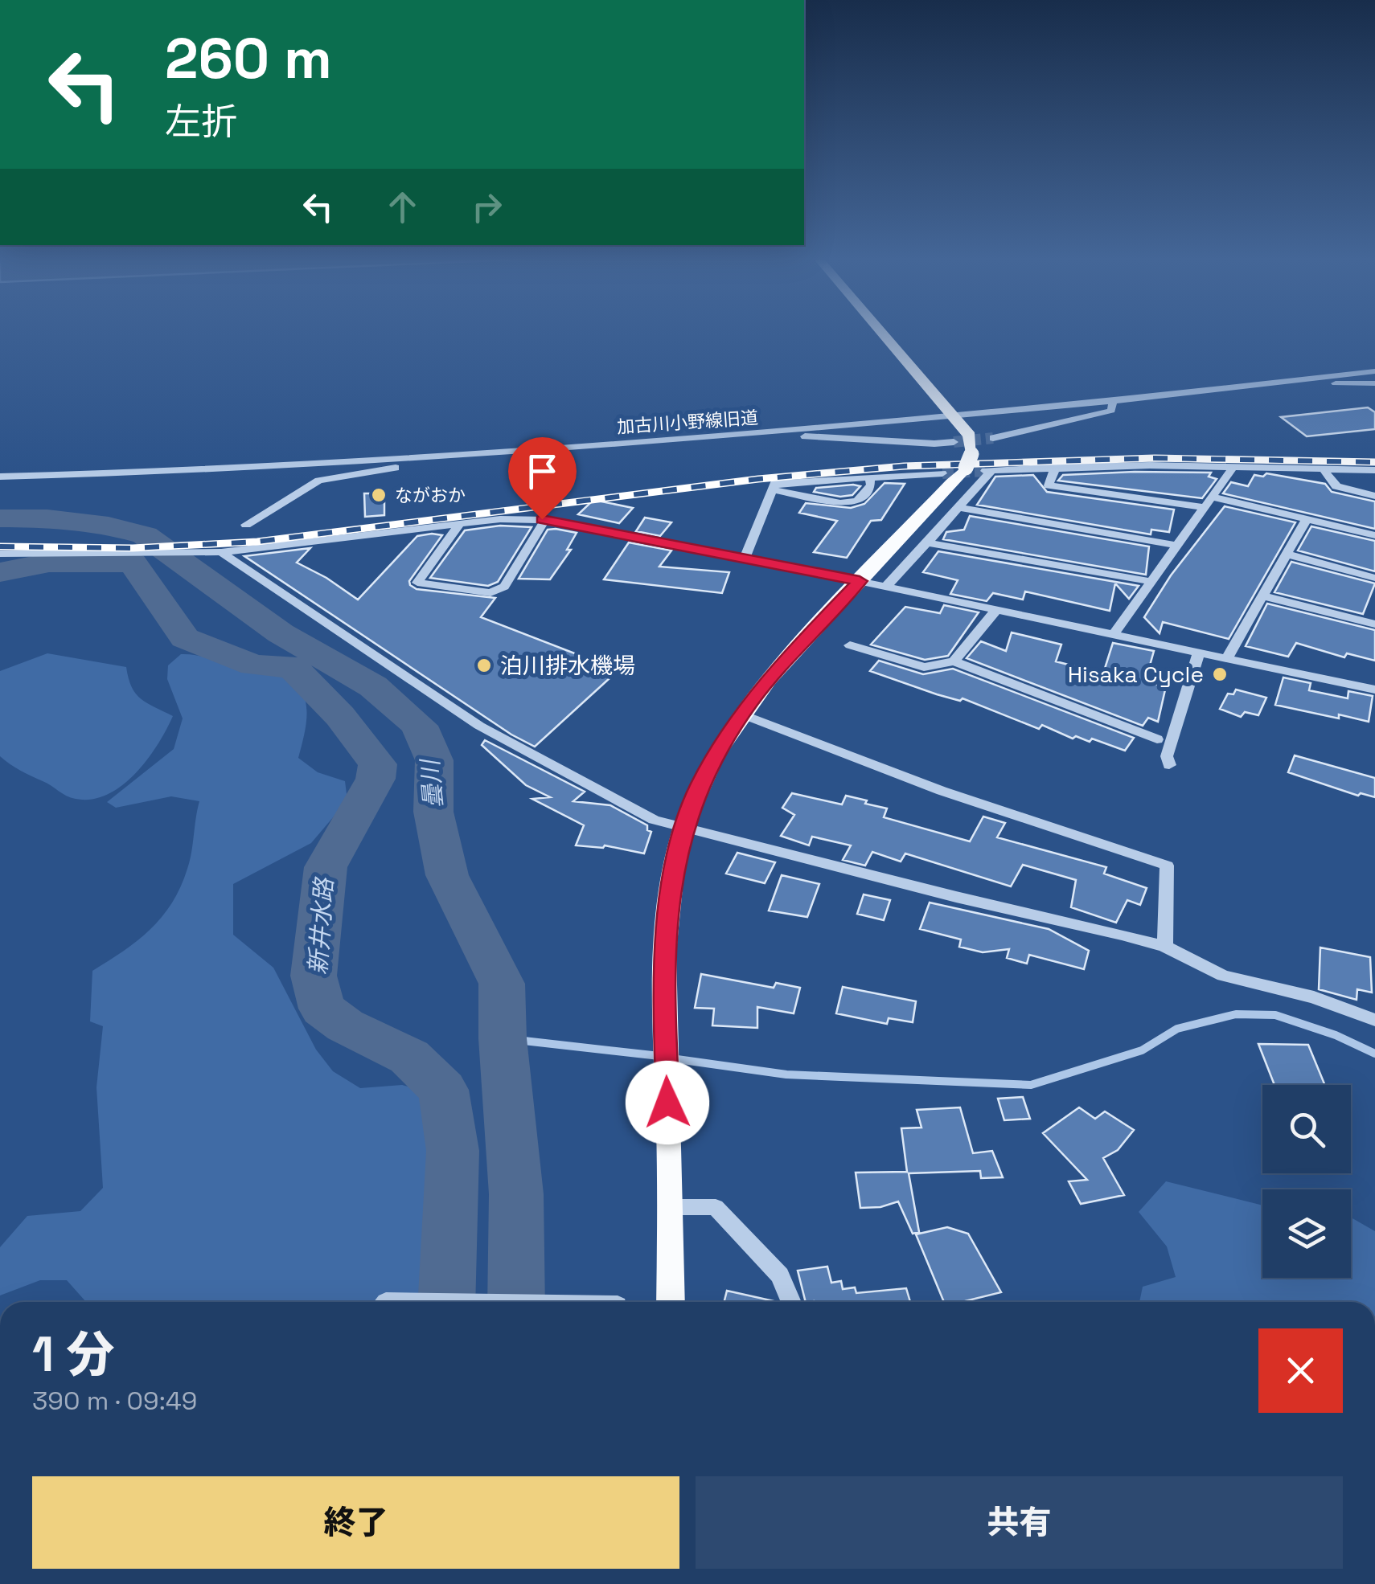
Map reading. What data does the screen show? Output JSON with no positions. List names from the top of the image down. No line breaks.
{"streets":{"street":["加古川小野線旧道"]},"water":["曇川","新井水路"],"places":["ながおか","泊川排水機場","Hisaka Cycle"],"page":{"turn":["260 m","左折"],"heading":["1 分","390 m · 09:49"],"buttons":["終了","共有"]}}
